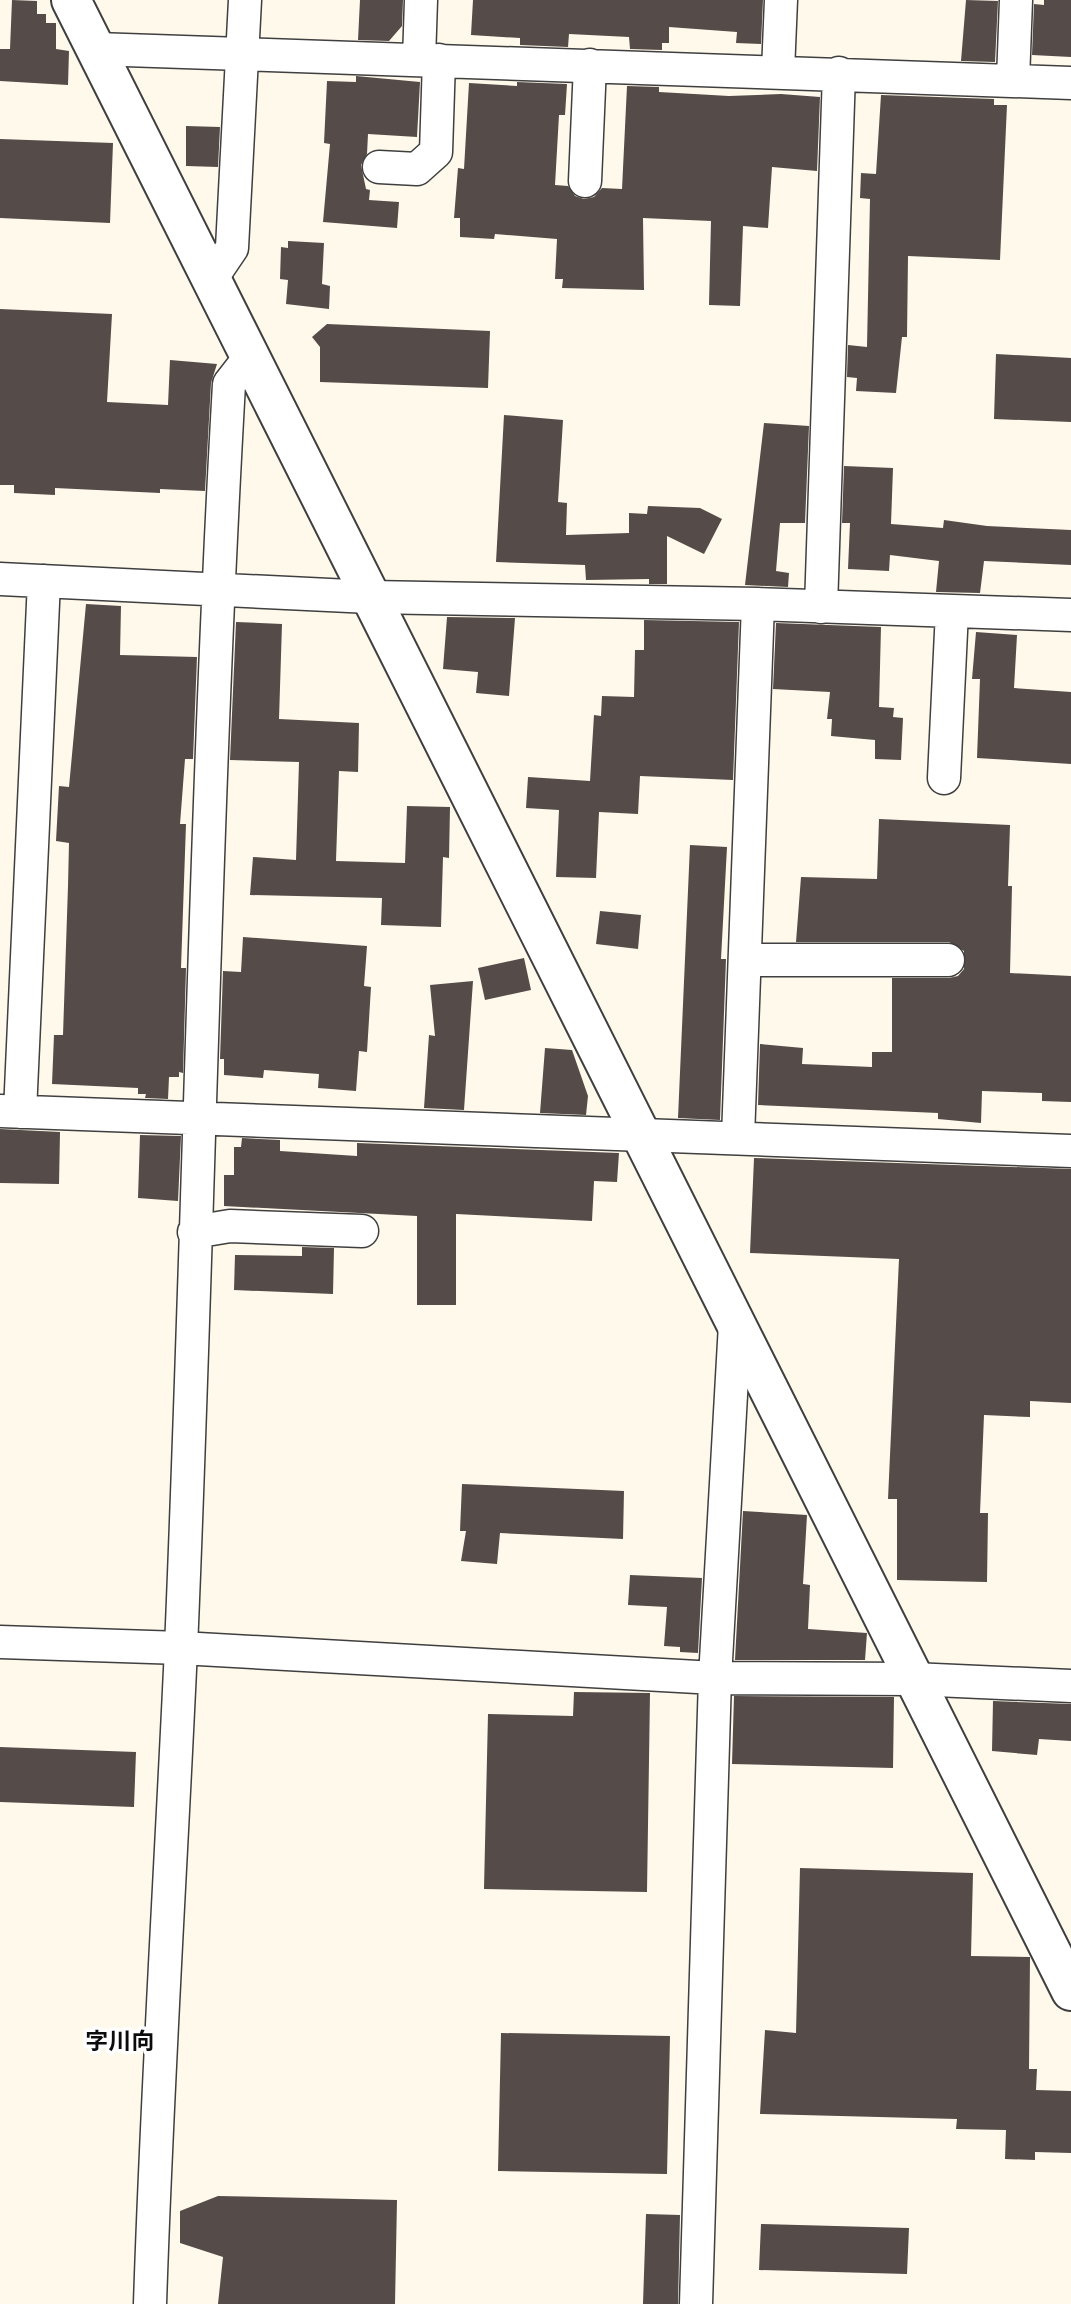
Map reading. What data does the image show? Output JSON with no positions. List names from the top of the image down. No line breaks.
{"districts":["字川向"]}
